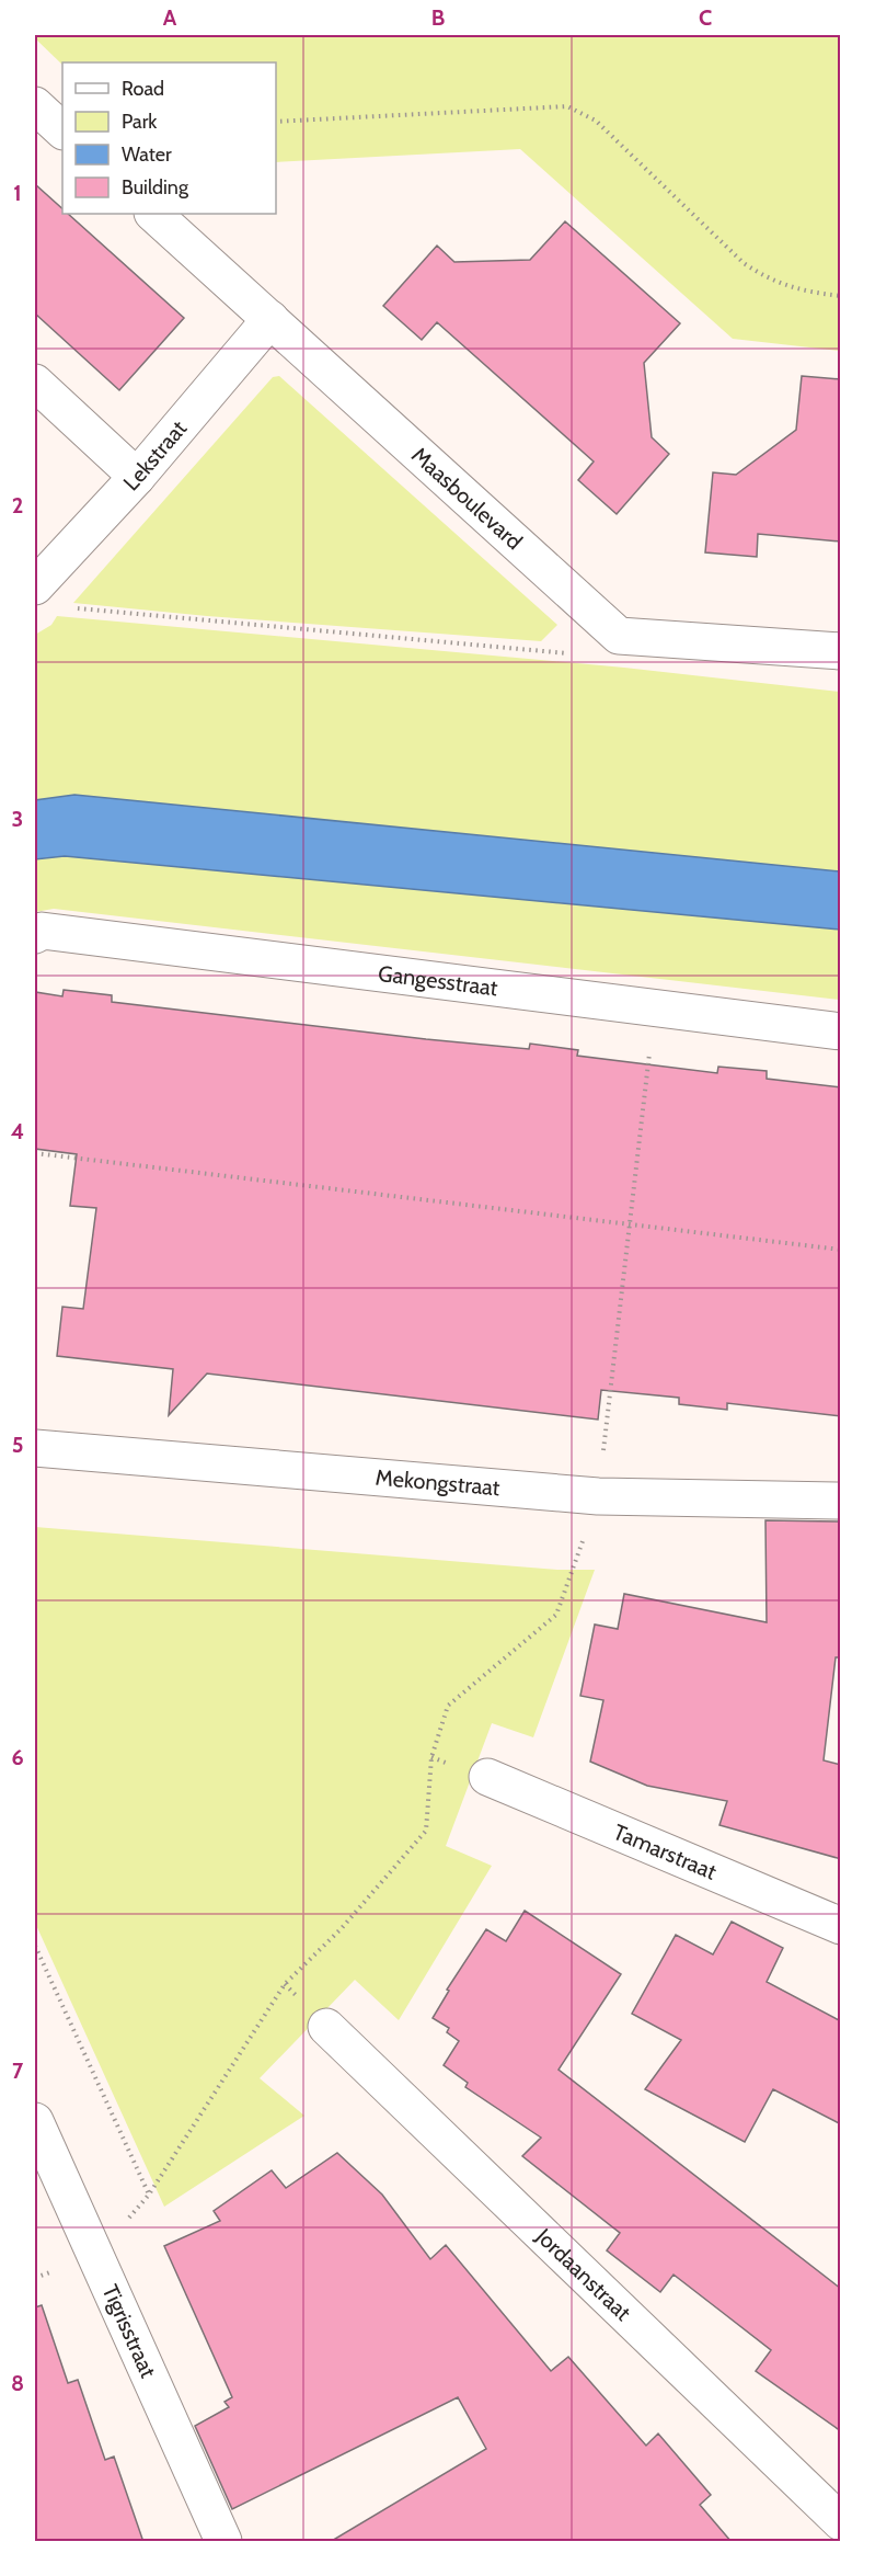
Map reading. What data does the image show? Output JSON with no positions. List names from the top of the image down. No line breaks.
{"streets":{"street":["Lekstraat","Maasboulevard","Gangesstraat","Mekongstraat","Tamarstraat","Jordaanstraat","Tigrisstraat"]},"crossings":[["Lekstraat","Maasboulevard"]],"legend":["Road","Park","Water","Building"],"grid":{"columns":["A","B","C"],"rows":["1","2","3","4","5","6","7","8"]}}
